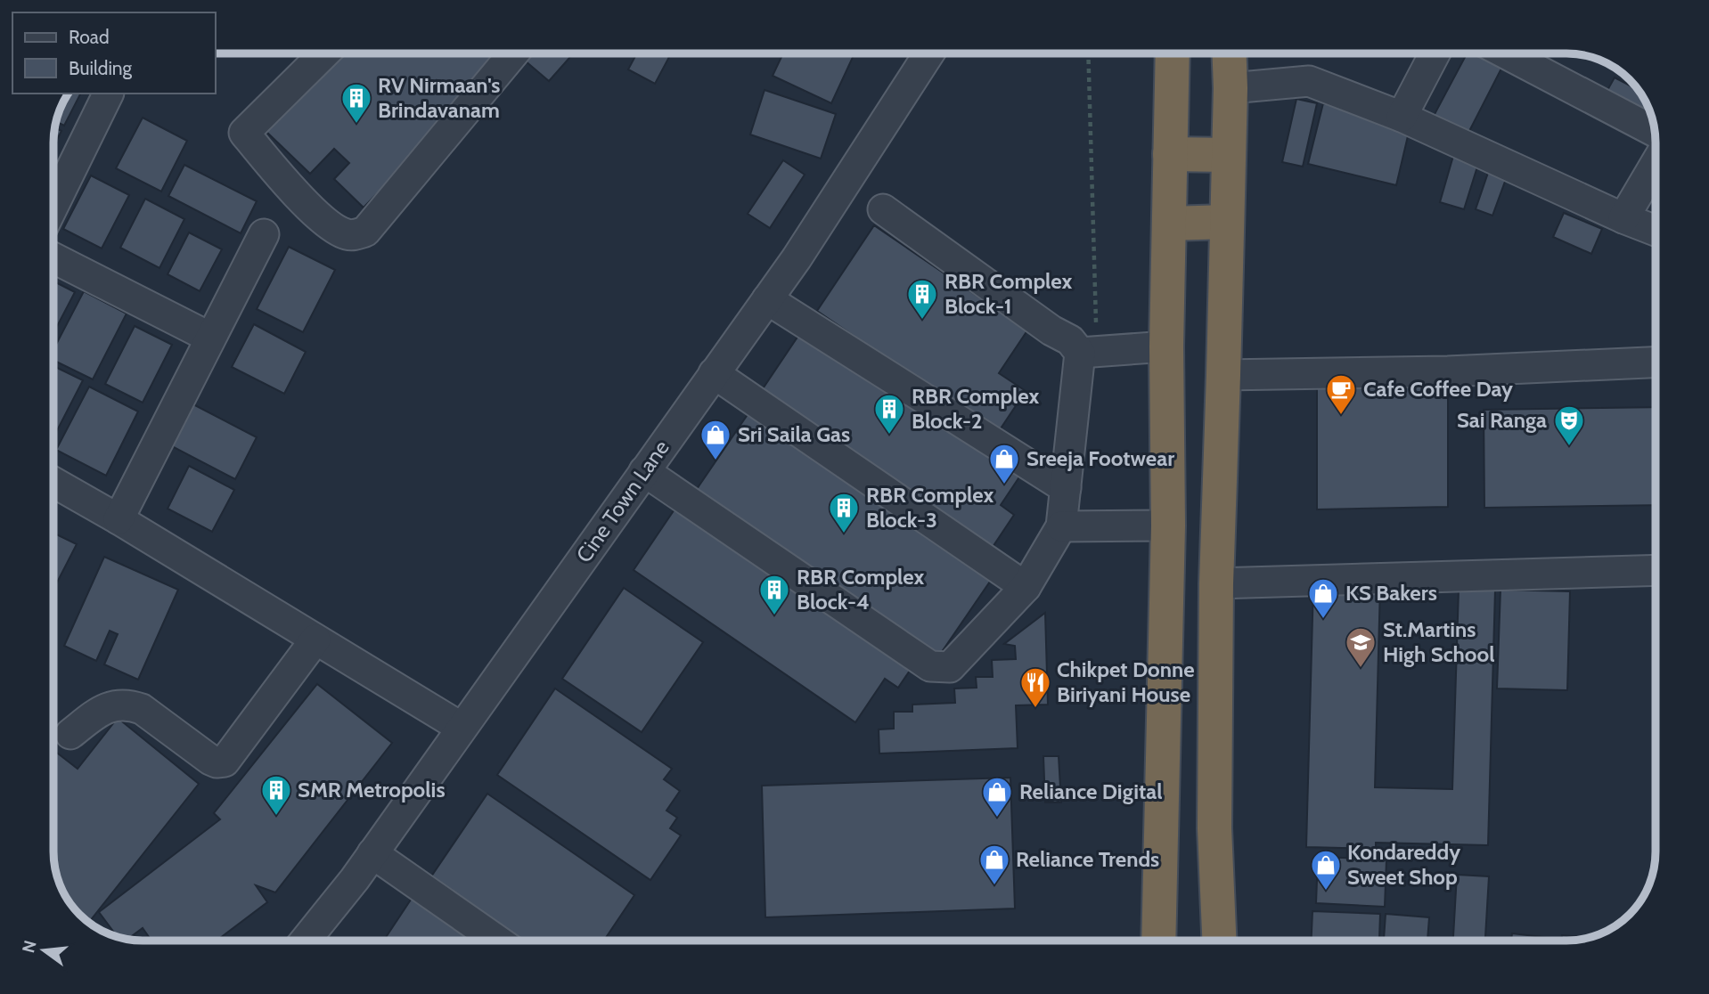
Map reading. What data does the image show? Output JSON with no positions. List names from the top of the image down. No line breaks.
{"streets":{"street":["Cine Town Lane"]},"places":{"building":["RV Nirmaan's Brindavanam","RBR Complex Block-1","RBR Complex Block-2","RBR Complex Block-3","RBR Complex Block-4","SMR Metropolis"],"cafe":["Cafe Coffee Day"],"theatre":["Sai Ranga"],"shop":["Sri Saila Gas","Sreeja Footwear","KS Bakers","Reliance Digital","Reliance Trends","Kondareddy Sweet Shop"],"school or university":["St.Martins High School"],"restaurant":["Chikpet Donne Biriyani House"]},"legend":["Road","Building"],"north":"left"}
